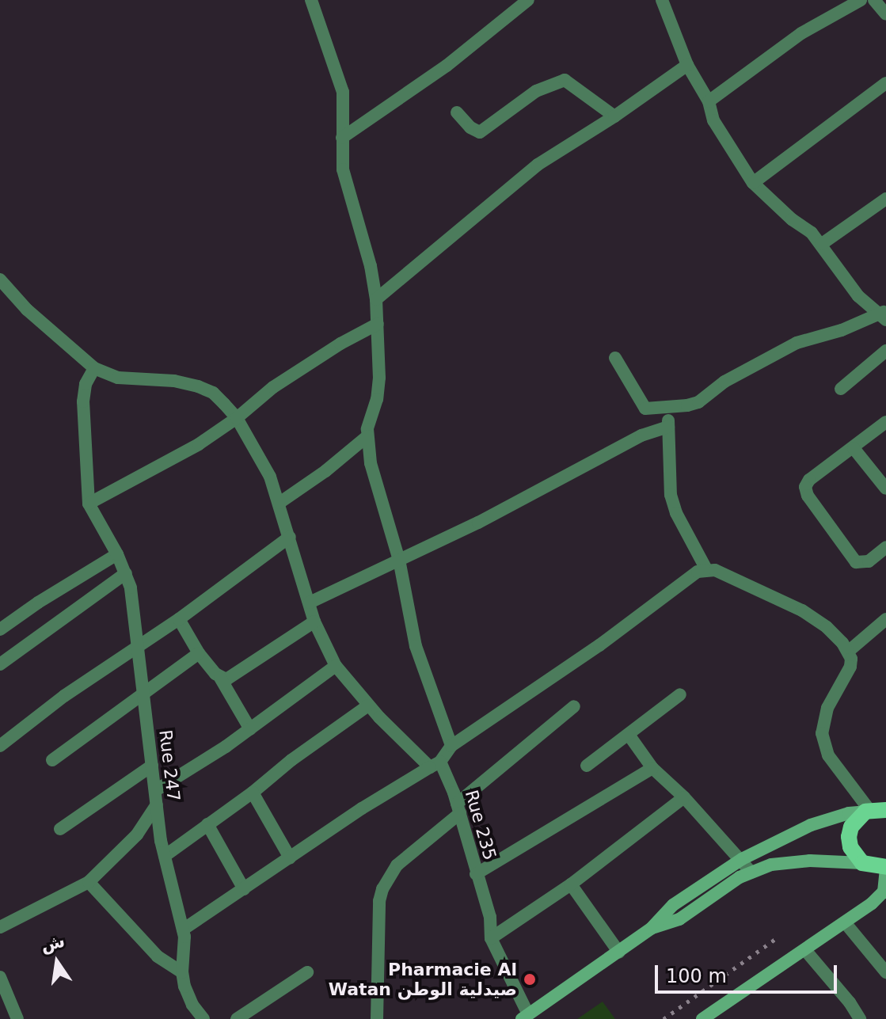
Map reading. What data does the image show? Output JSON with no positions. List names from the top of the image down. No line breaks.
{"streets":{"street":["Rue 247","Rue 235"]},"places":["Pharmacie Al Watan صيدلية الوطن"],"scale_bar":"100 m","north":"top"}
